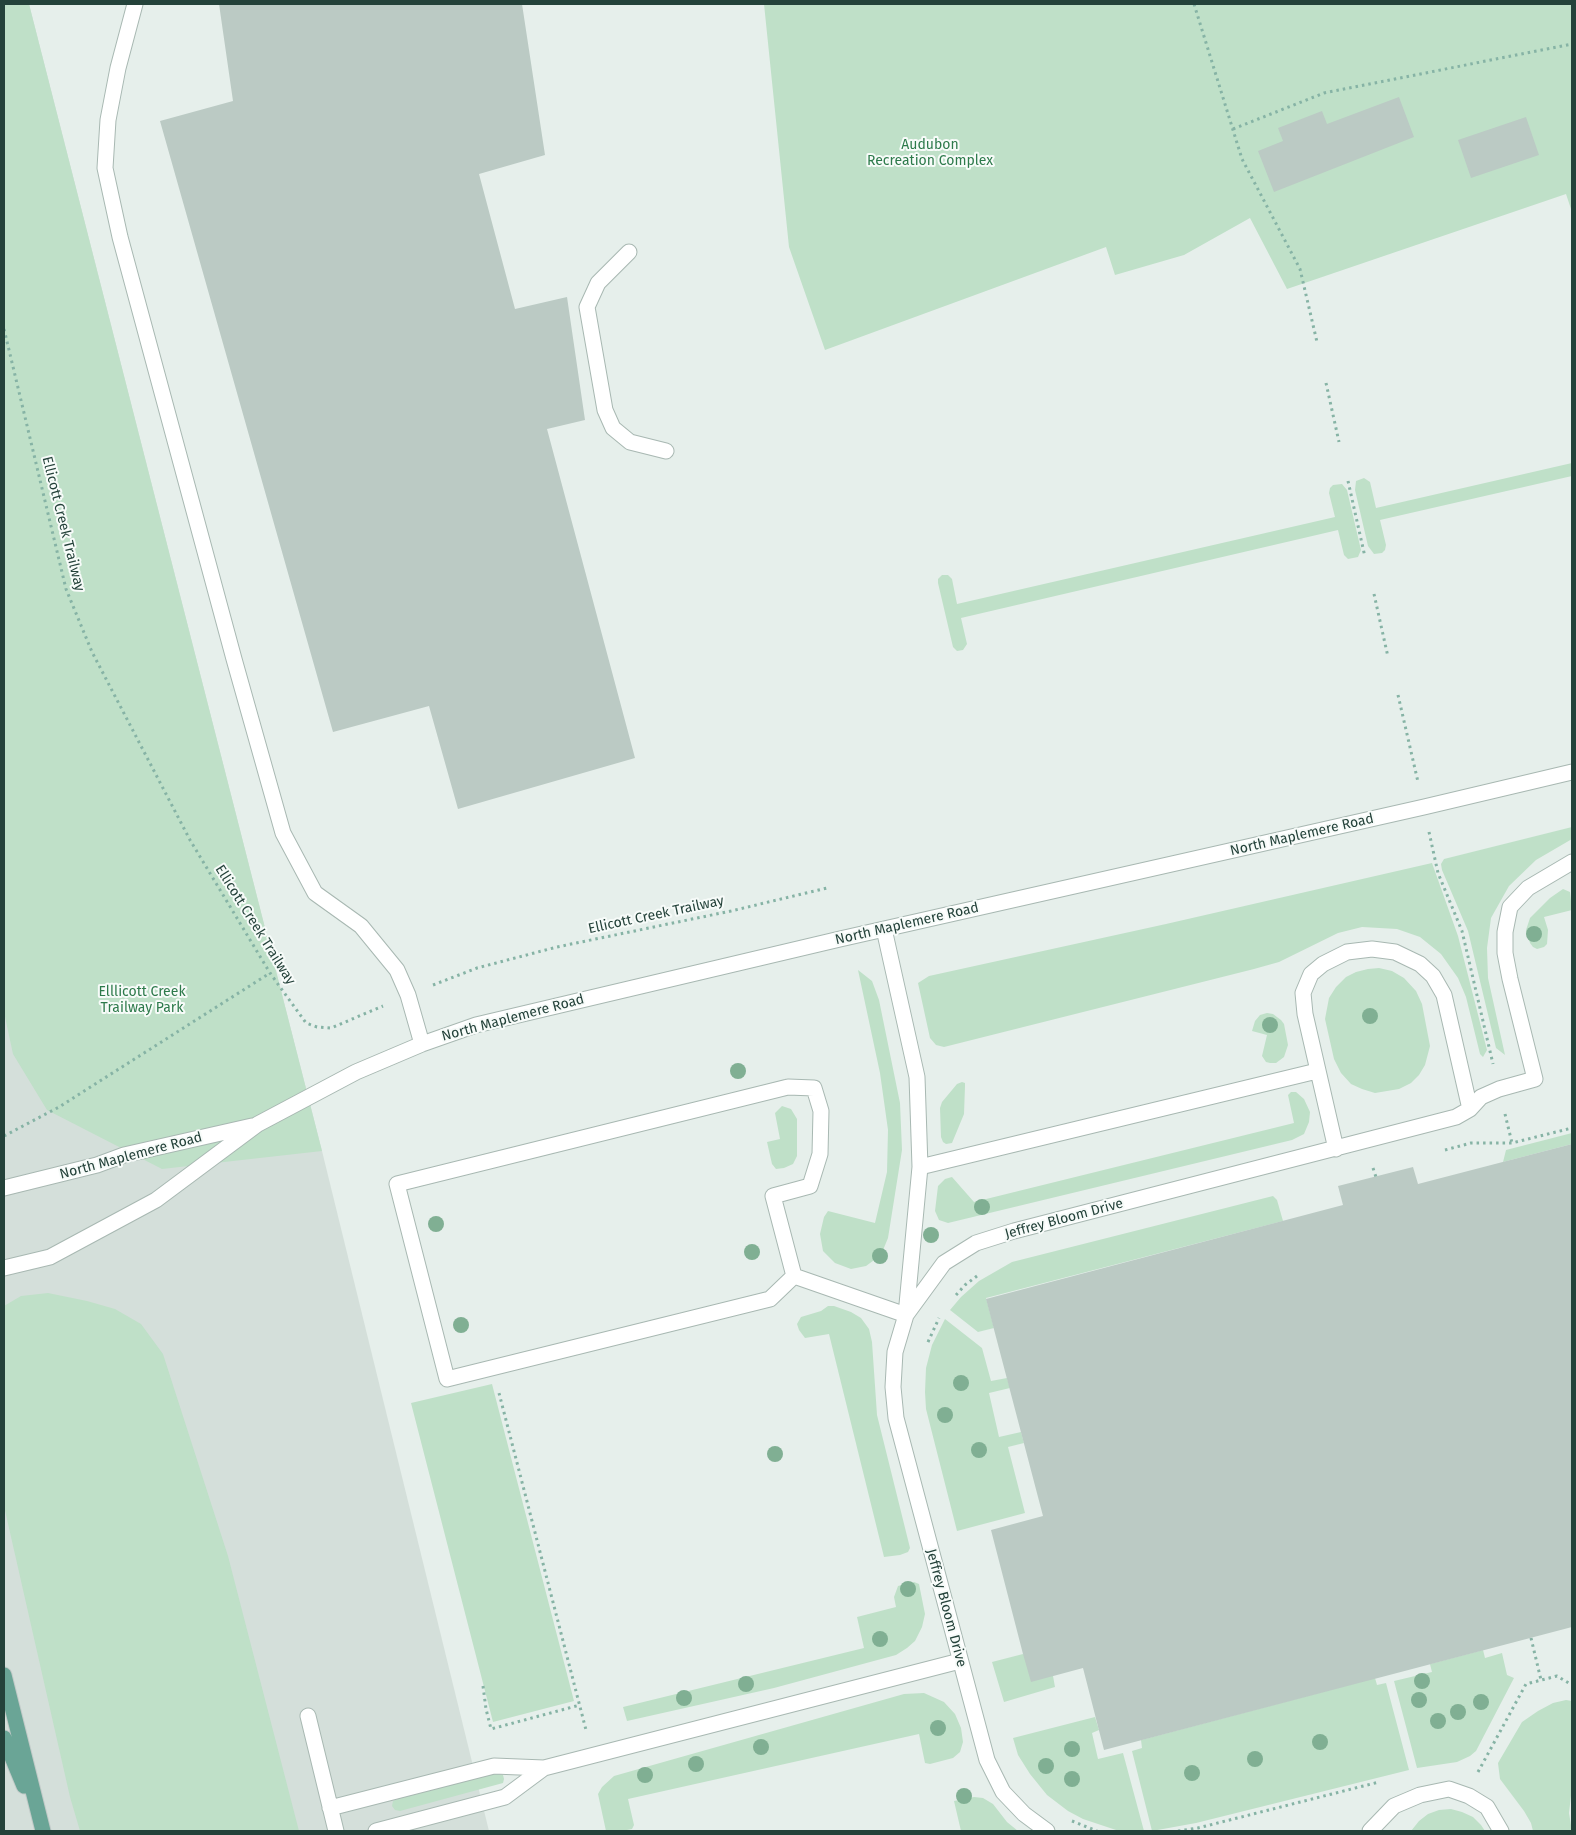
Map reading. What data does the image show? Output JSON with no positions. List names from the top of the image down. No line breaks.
{"streets":{"street":["North Maplemere Road","Jeffrey Bloom Drive"],"path":["Ellicott Creek Trailway"]},"parks":["Audubon Recreation Complex","Elllicott Creek Trailway Park"]}
